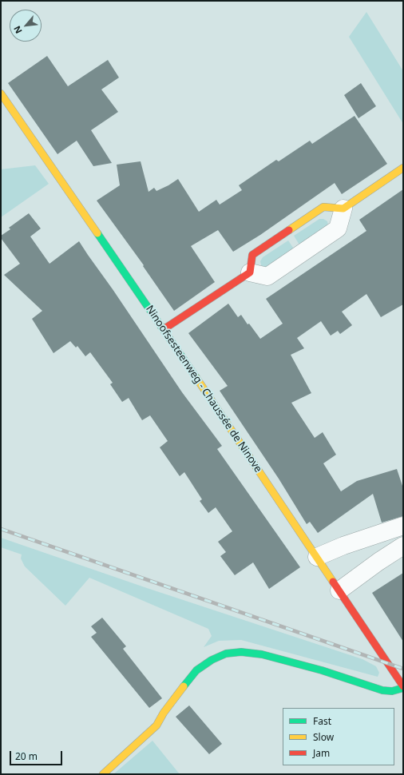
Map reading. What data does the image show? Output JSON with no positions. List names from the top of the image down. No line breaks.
{"streets":{"main road":["Ninoofsesteenweg - Chaussée de Ninove"]},"legend":["Fast","Slow","Jam"],"scale_bar":"20 m","north":"bottom left"}
